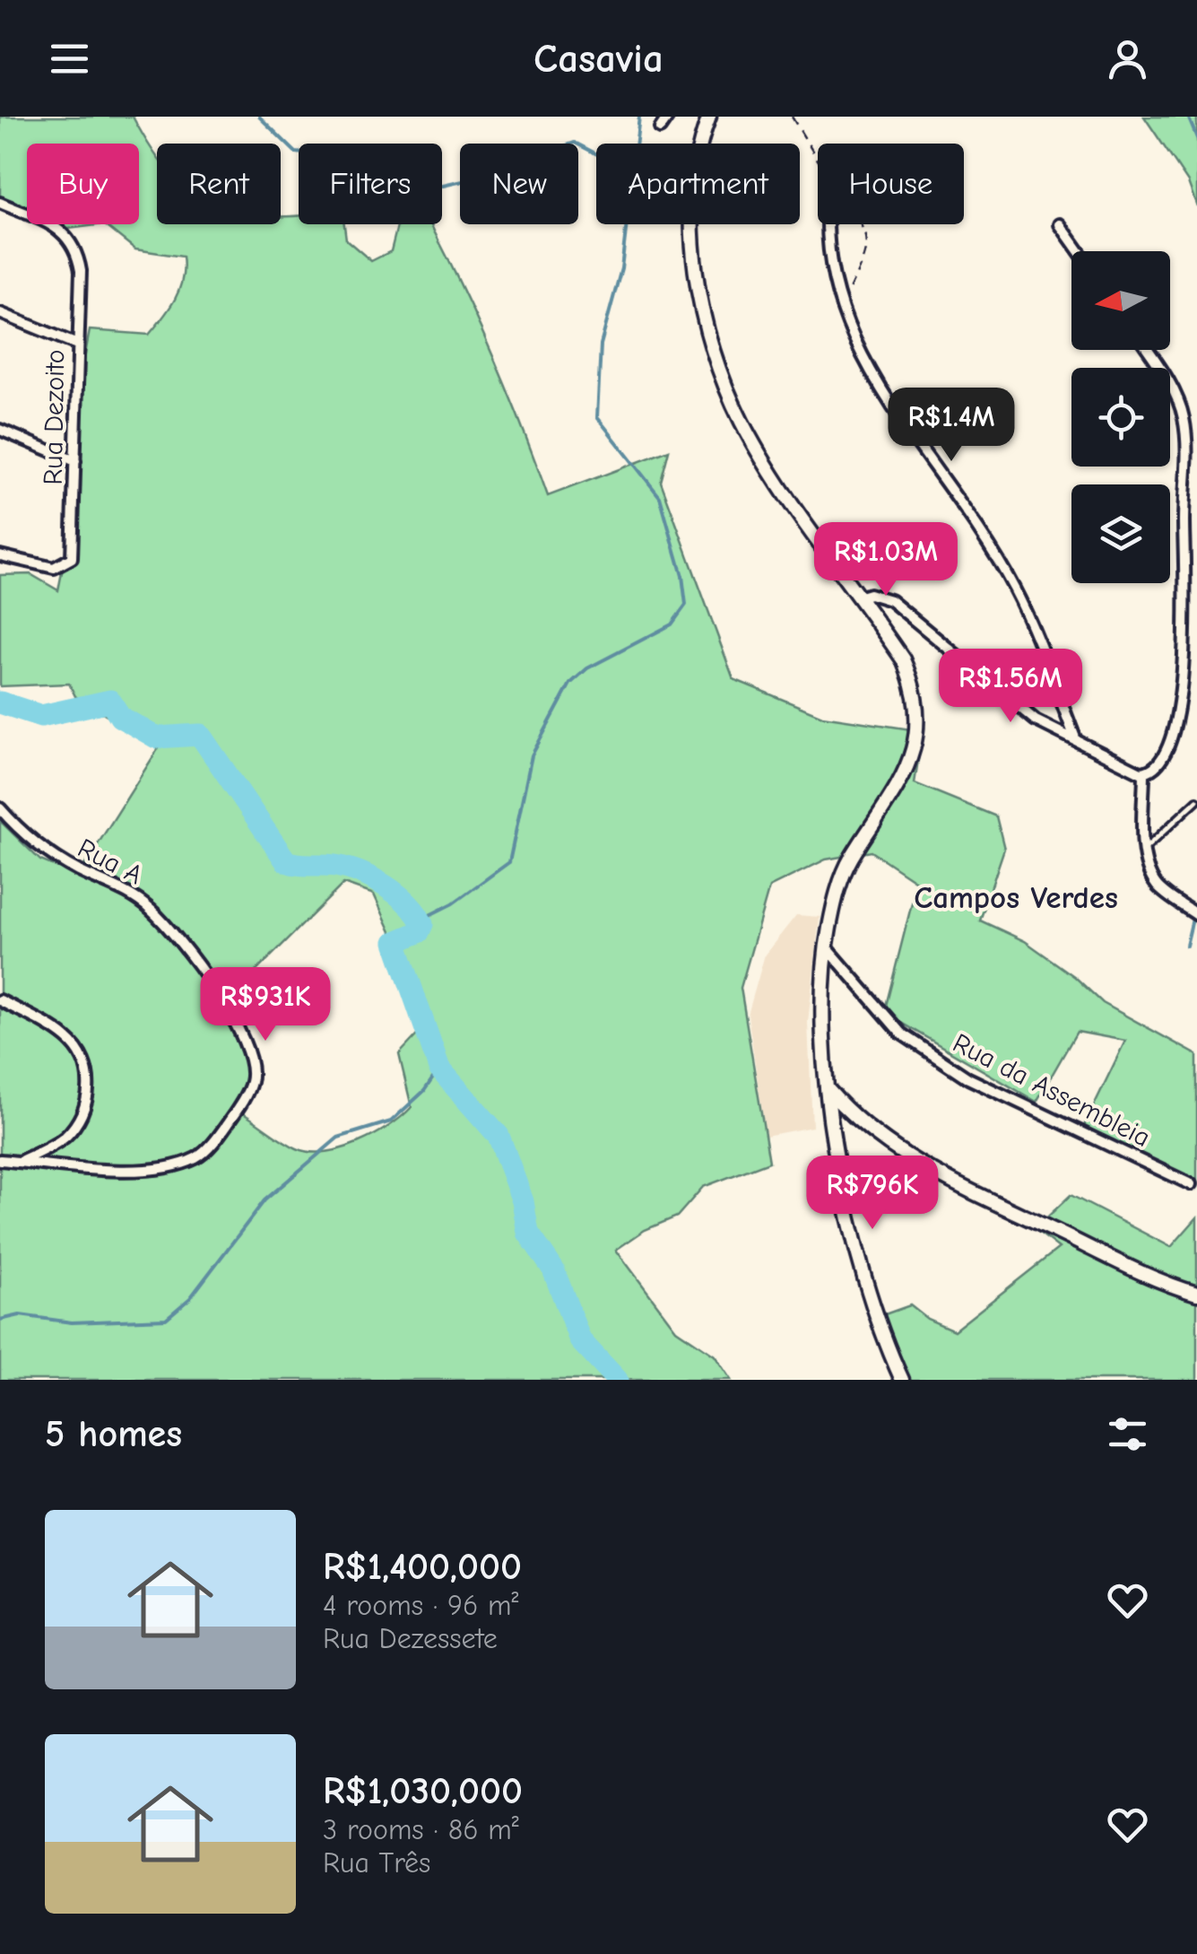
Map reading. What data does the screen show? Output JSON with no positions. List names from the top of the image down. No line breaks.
{"streets":{"street":["Rua Dezoito","Rua A","Rua da Assembleia"]},"districts":["Campos Verdes"],"north":"left","page":{"header":"Casavia","chip":["Buy","Rent","Filters","New","Apartment","House"],"price":["R$1.4M","R$1.03M","R$1.56M","R$931K","R$796K"],"heading":"5 homes","list":[{"name":"R$1,400,000","note":"4 rooms · 96 m² · Rua Dezessete"},{"name":"R$1,030,000","note":"3 rooms · 86 m² · Rua Três"}]}}
